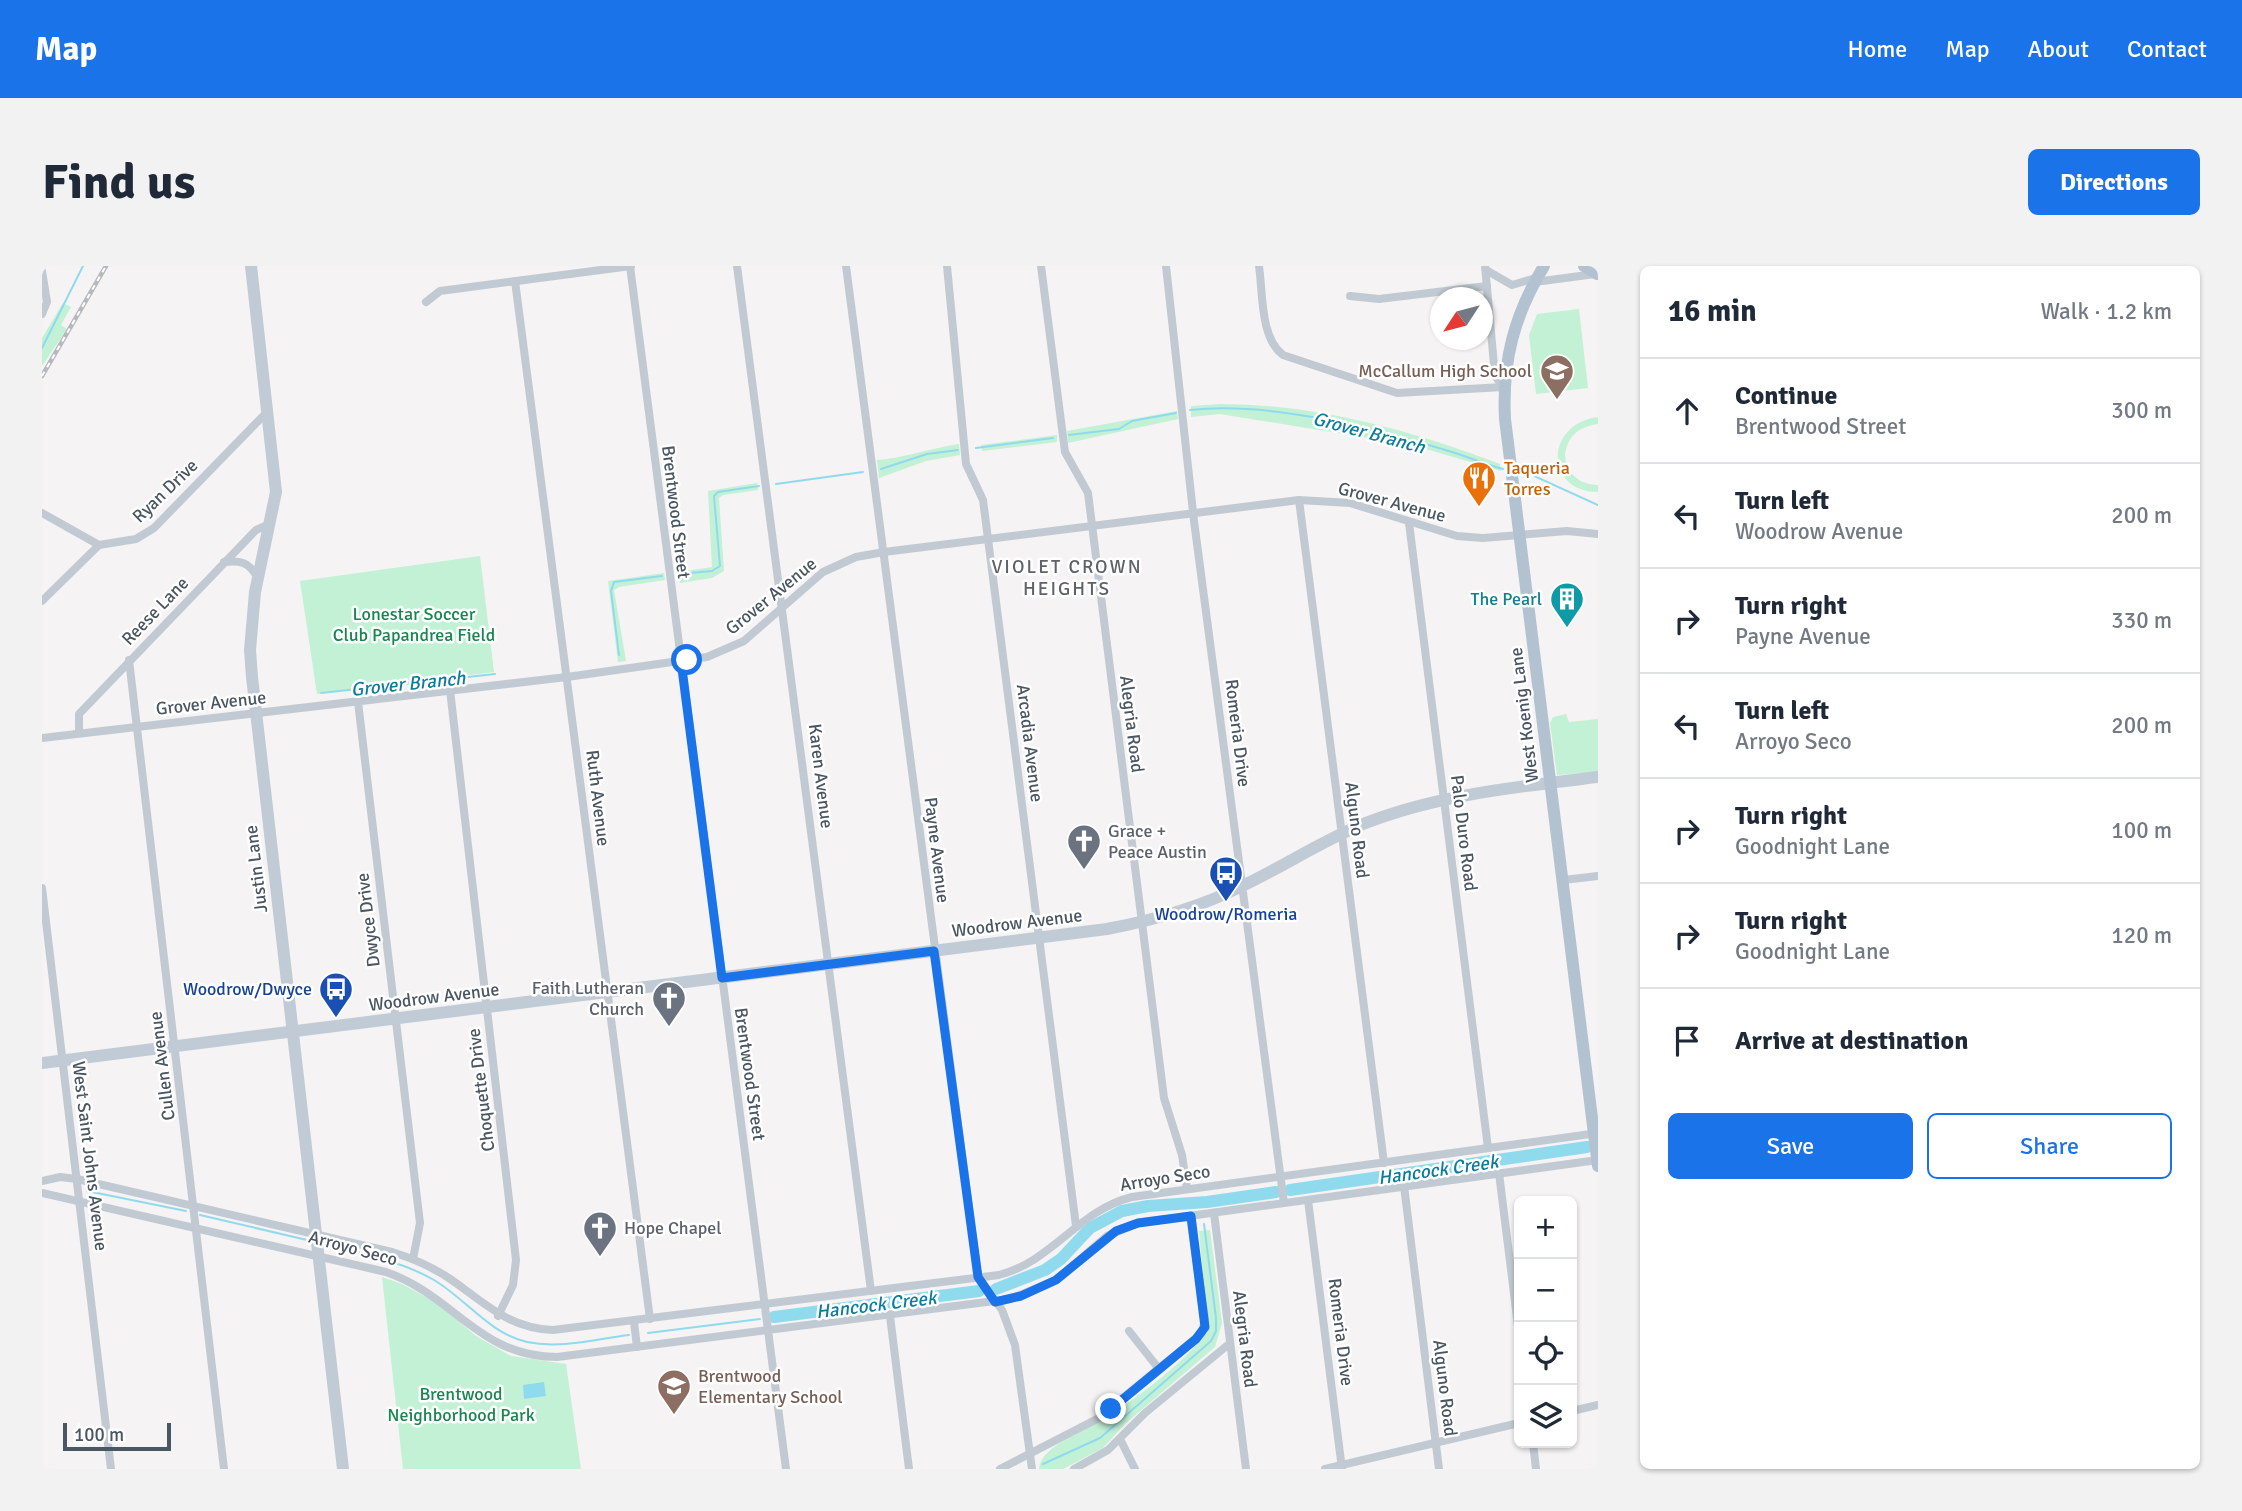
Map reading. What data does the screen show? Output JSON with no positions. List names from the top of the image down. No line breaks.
{"streets":{"main road":["West Koenig Lane"],"street":["Ryan Drive","Grover Avenue","Brentwood Street","Reese Lane","Alegria Road","Romeria Drive","Arcadia Avenue","Karen Avenue","Ruth Avenue","Alguno Road","Palo Duro Road","Payne Avenue","Justin Lane","Dwyce Drive","Woodrow Avenue","Cullen Avenue","Choquette Drive","West Saint Johns Avenue","Arroyo Seco"]},"crossings":[["Ryan Drive","Justin Lane"],["Grover Avenue","Brentwood Street"],["Grover Avenue","Reese Lane"],["Grover Avenue","West Koenig Lane"],["Grover Avenue","Alegria Road"],["Grover Avenue","Romeria Drive"],["Grover Avenue","Arcadia Avenue"],["Grover Avenue","Karen Avenue"],["Grover Avenue","Ruth Avenue"],["Grover Avenue","Alguno Road"],["Grover Avenue","Palo Duro Road"],["Grover Avenue","Payne Avenue"],["Grover Avenue","Justin Lane"],["Grover Avenue","Dwyce Drive"],["Grover Avenue","Cullen Avenue"],["Grover Avenue","Choquette Drive"],["Brentwood Street","Woodrow Avenue"],["Brentwood Street","Arroyo Seco"],["Reese Lane","Justin Lane"],["Reese Lane","Cullen Avenue"],["West Koenig Lane","Woodrow Avenue"],["West Koenig Lane","Arroyo Seco"],["Alegria Road","Woodrow Avenue"],["Alegria Road","Arroyo Seco"],["Romeria Drive","Woodrow Avenue"],["Romeria Drive","Arroyo Seco"],["Arcadia Avenue","Woodrow Avenue"],["Arcadia Avenue","Arroyo Seco"],["Karen Avenue","Woodrow Avenue"],["Karen Avenue","Arroyo Seco"],["Ruth Avenue","Woodrow Avenue"],["Ruth Avenue","Arroyo Seco"],["Alguno Road","Woodrow Avenue"],["Alguno Road","Arroyo Seco"],["Palo Duro Road","Woodrow Avenue"],["Palo Duro Road","Arroyo Seco"],["Payne Avenue","Woodrow Avenue"],["Payne Avenue","Arroyo Seco"],["Justin Lane","Woodrow Avenue"],["Justin Lane","Arroyo Seco"],["Dwyce Drive","Woodrow Avenue"],["Dwyce Drive","Arroyo Seco"],["Woodrow Avenue","Cullen Avenue"],["Woodrow Avenue","Choquette Drive"],["Woodrow Avenue","West Saint Johns Avenue"],["Cullen Avenue","Arroyo Seco"],["Choquette Drive","Arroyo Seco"],["West Saint Johns Avenue","Arroyo Seco"]],"districts":["VIOLET CROWN HEIGHTS"],"water":["Grover Branch","Hancock Creek"],"parks":["Lonestar Soccer Club Papandrea Field","Brentwood Neighborhood Park"],"places":{"school or university":["McCallum High School","Brentwood Elementary School"],"restaurant":["Taqueria Torres"],"building":["The Pearl"],"church":["Grace + Peace Austin","Faith Lutheran Church","Hope Chapel"],"bus stop":["Woodrow/Romeria","Woodrow/Dwyce"]},"scale_bar":"100 m","north":"bottom left","page":{"header":"Map","nav":["Home","Map","About","Contact"],"buttons":["Directions",["Save","Share"]],"title":"Find us","heading":["16 min","Walk · 1.2 km"],"list":[["Continue","Brentwood Street","300 m"],["Turn left","Woodrow Avenue","200 m"],["Turn right","Payne Avenue","330 m"],["Turn left","Arroyo Seco","200 m"],["Turn right","Goodnight Lane","100 m"],["Turn right","Goodnight Lane","120 m"],"Arrive at destination"],"map_buttons":["+","−"],"scale":"100 m"}}
